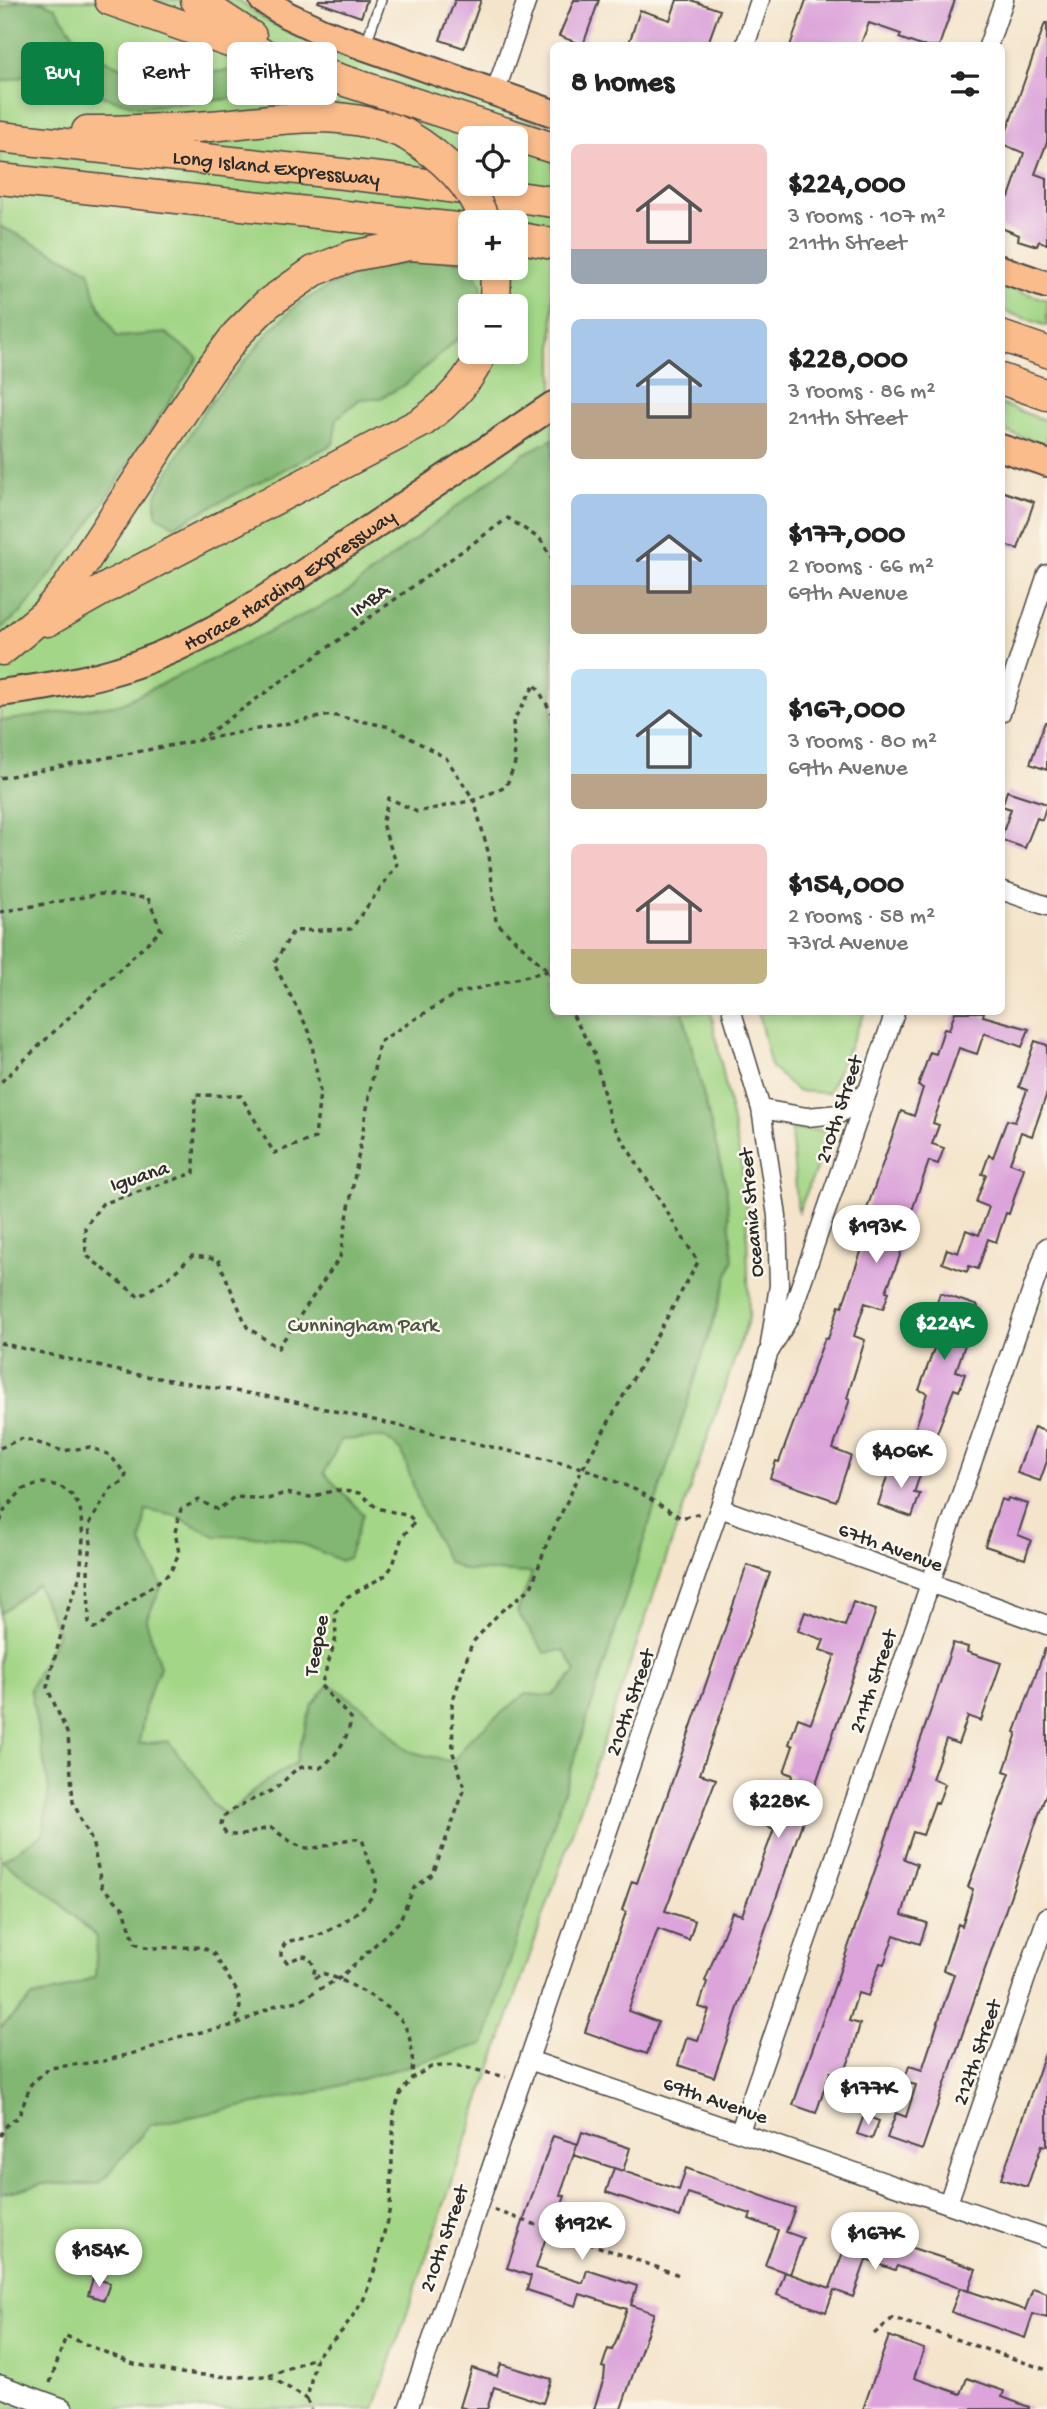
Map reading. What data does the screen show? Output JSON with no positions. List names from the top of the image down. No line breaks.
{"streets":{"highway":["Long Island Expressway"],"main road":["Horace Harding Expressway"],"street":["210th Street","Oceania Street","67th Avenue","211th Street","212th Street","69th Avenue"],"path":["IMBA","Iguana","Teepee"]},"crossings":[["210th Street","Oceania Street"],["210th Street","67th Avenue"],["210th Street","69th Avenue"],["67th Avenue","211th Street"],["211th Street","69th Avenue"],["212th Street","69th Avenue"]],"parks":["Cunningham Park"],"page":{"chip":["Buy","Rent","Filters"],"heading":"8 homes","map_buttons":["+","−"],"list":[{"name":"$224,000","note":"3 rooms · 107 m² · 211th Street"},{"name":"$228,000","note":"3 rooms · 86 m² · 211th Street"},{"name":"$177,000","note":"2 rooms · 66 m² · 69th Avenue"},{"name":"$167,000","note":"3 rooms · 80 m² · 69th Avenue"},{"name":"$154,000","note":"2 rooms · 58 m² · 73rd Avenue"}],"price":["$193K","$224K","$406K","$228K","$177K","$192K","$167K","$154K"]}}
